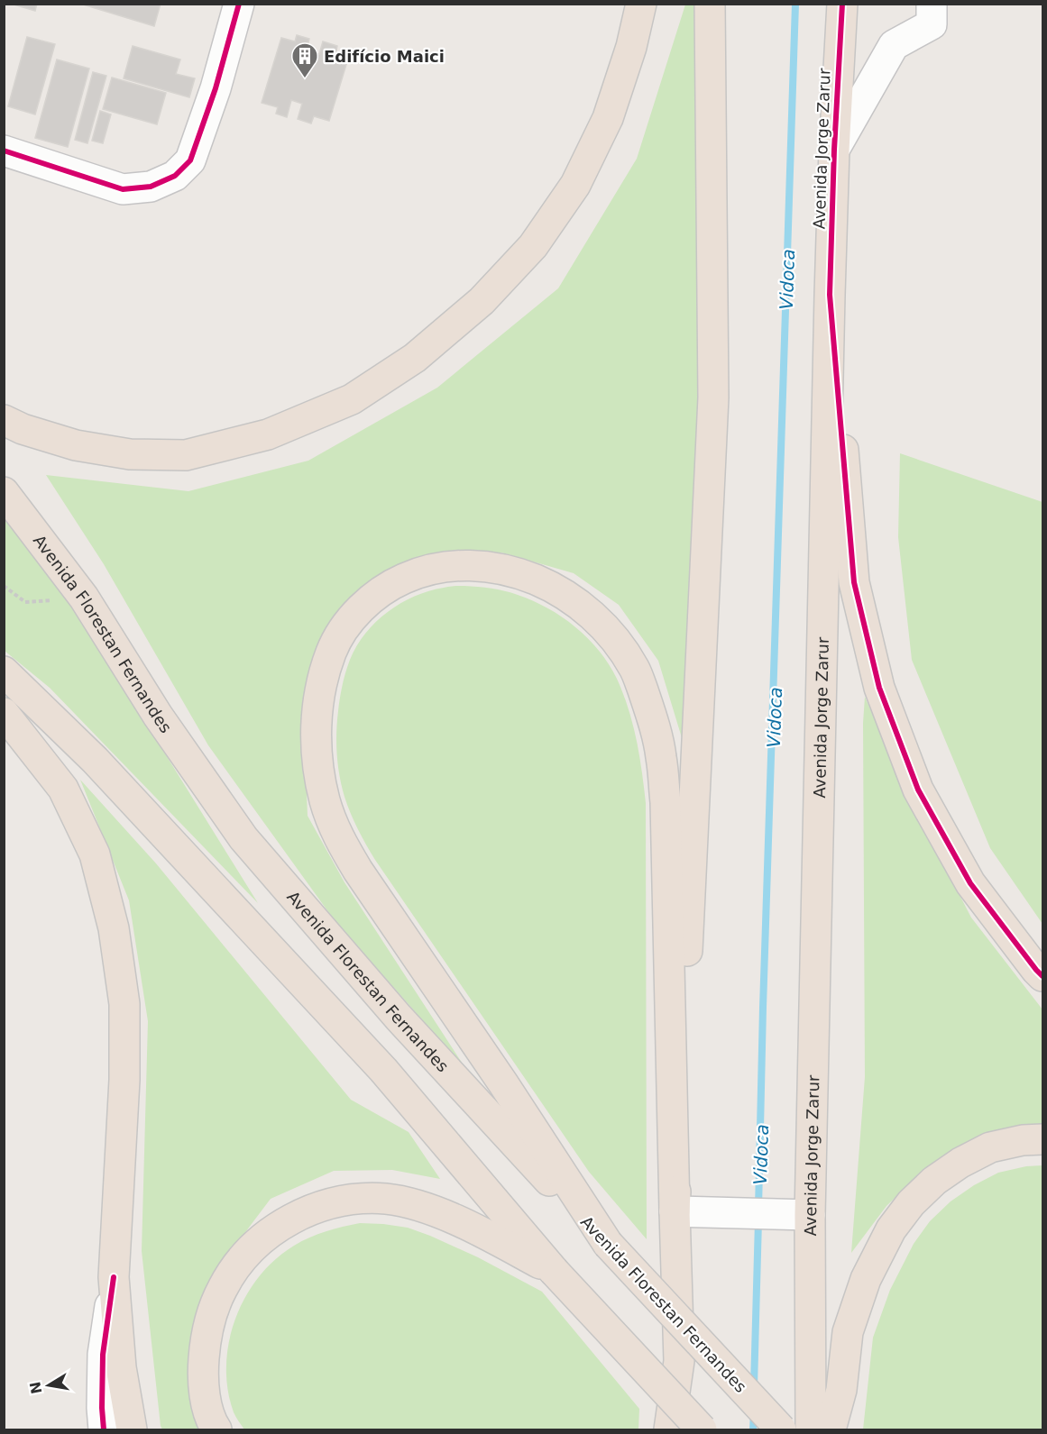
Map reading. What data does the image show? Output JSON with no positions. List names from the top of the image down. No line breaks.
{"streets":{"highway":["Avenida Jorge Zarur","Avenida Florestan Fernandes"]},"water":["Vidoca"],"places":{"building":["Edifício Maici"]},"north":"left"}
